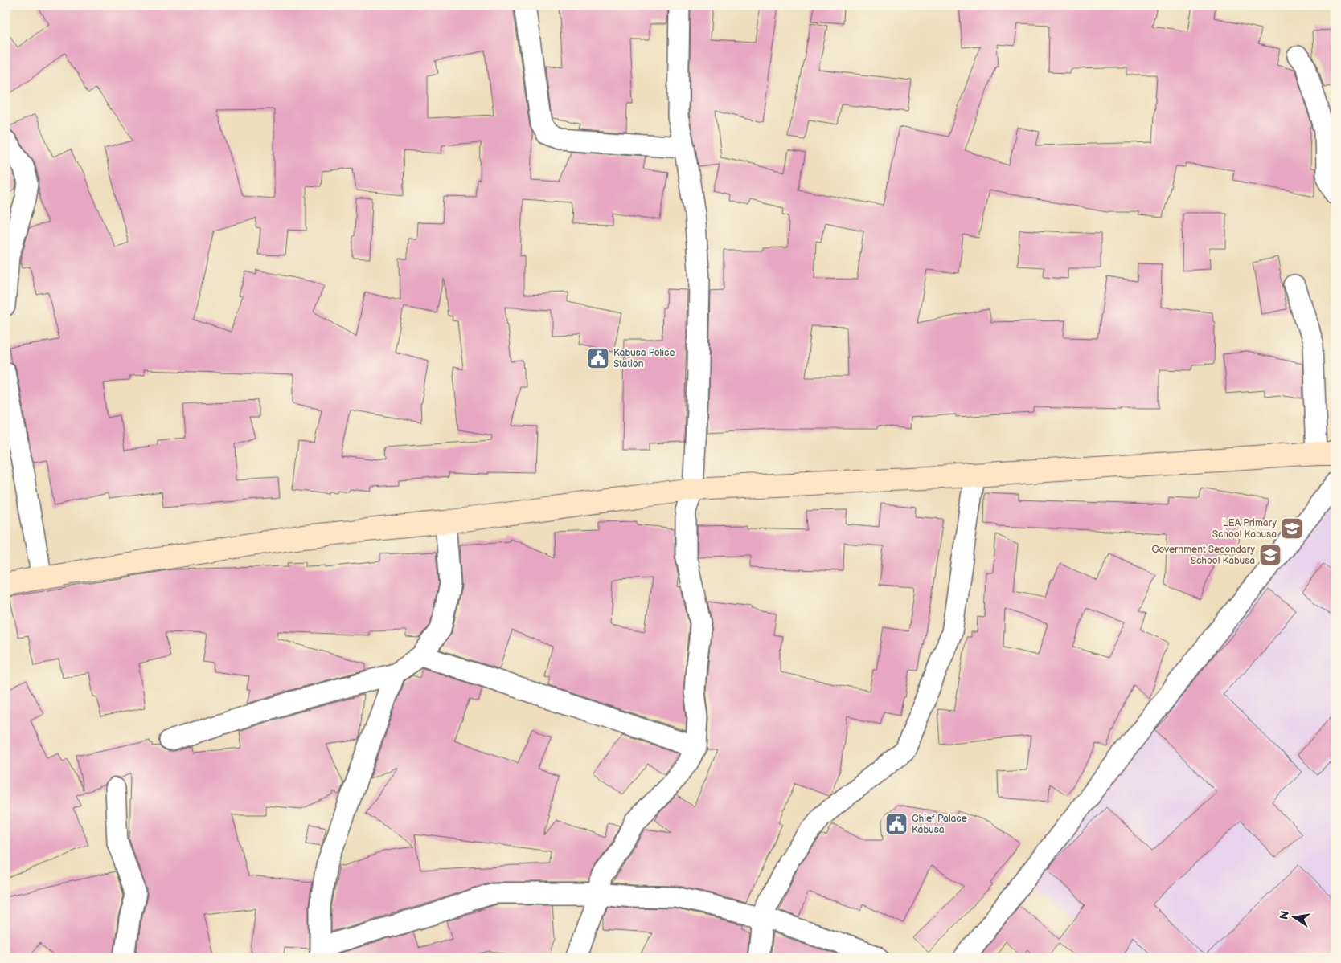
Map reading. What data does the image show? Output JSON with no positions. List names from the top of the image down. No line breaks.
{"places":{"public building":["Kabusa Police Station","Chief Palace Kabusa"],"school or university":["LEA Primary School Kabusa","Government Secondary School Kabusa"]},"north":"left"}
